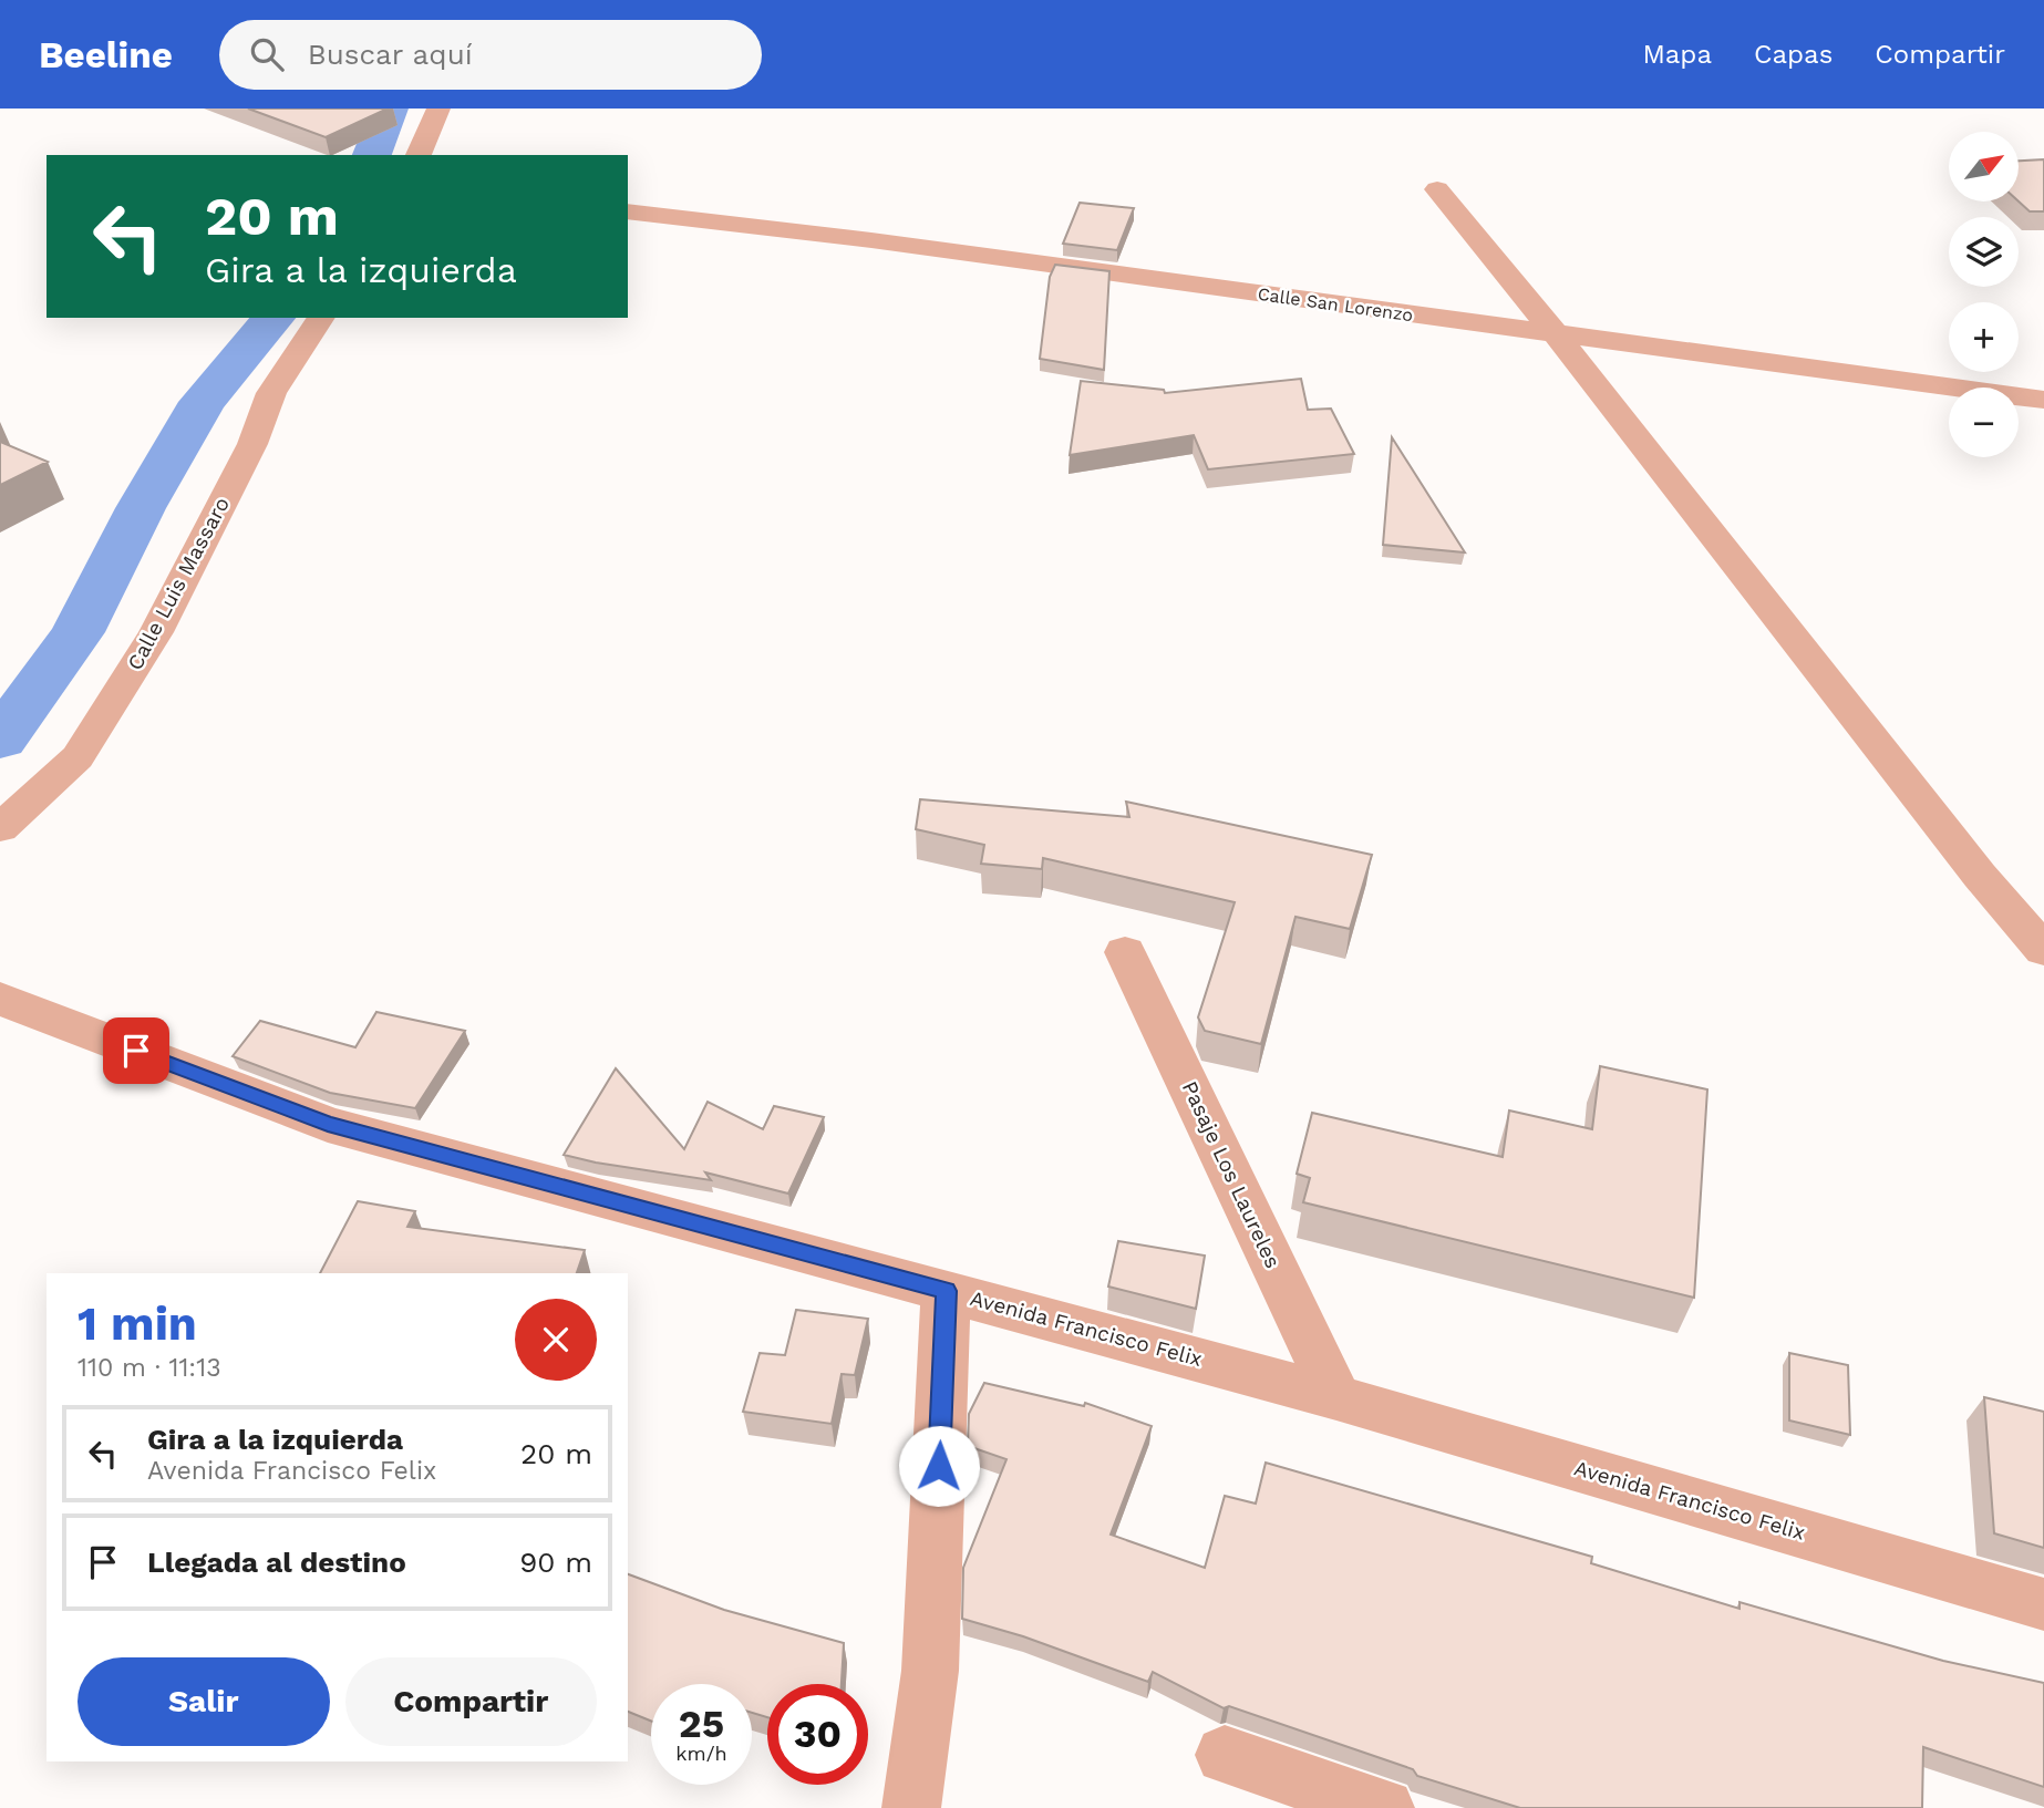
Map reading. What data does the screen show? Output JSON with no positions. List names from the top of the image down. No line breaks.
{"streets":{"street":["Calle San Lorenzo","Calle Luis Massaro","Pasaje Los Laureles","Avenida Francisco Felix"]},"crossings":[["Pasaje Los Laureles","Avenida Francisco Felix"]],"north":"top right","page":{"header":"Beeline","search":"Buscar aquí","nav":["Mapa","Capas","Compartir"],"map_buttons":["+","−"],"turn":["20 m","Gira a la izquierda"],"heading":["1 min","110 m · 11:13"],"list":[{"name":"Gira a la izquierda","note":"Avenida Francisco Felix","value":"20 m"},{"name":"Llegada al destino","value":"90 m"}],"buttons":["Salir","Compartir"],"speed":"25 km/h","limit":"30"}}
